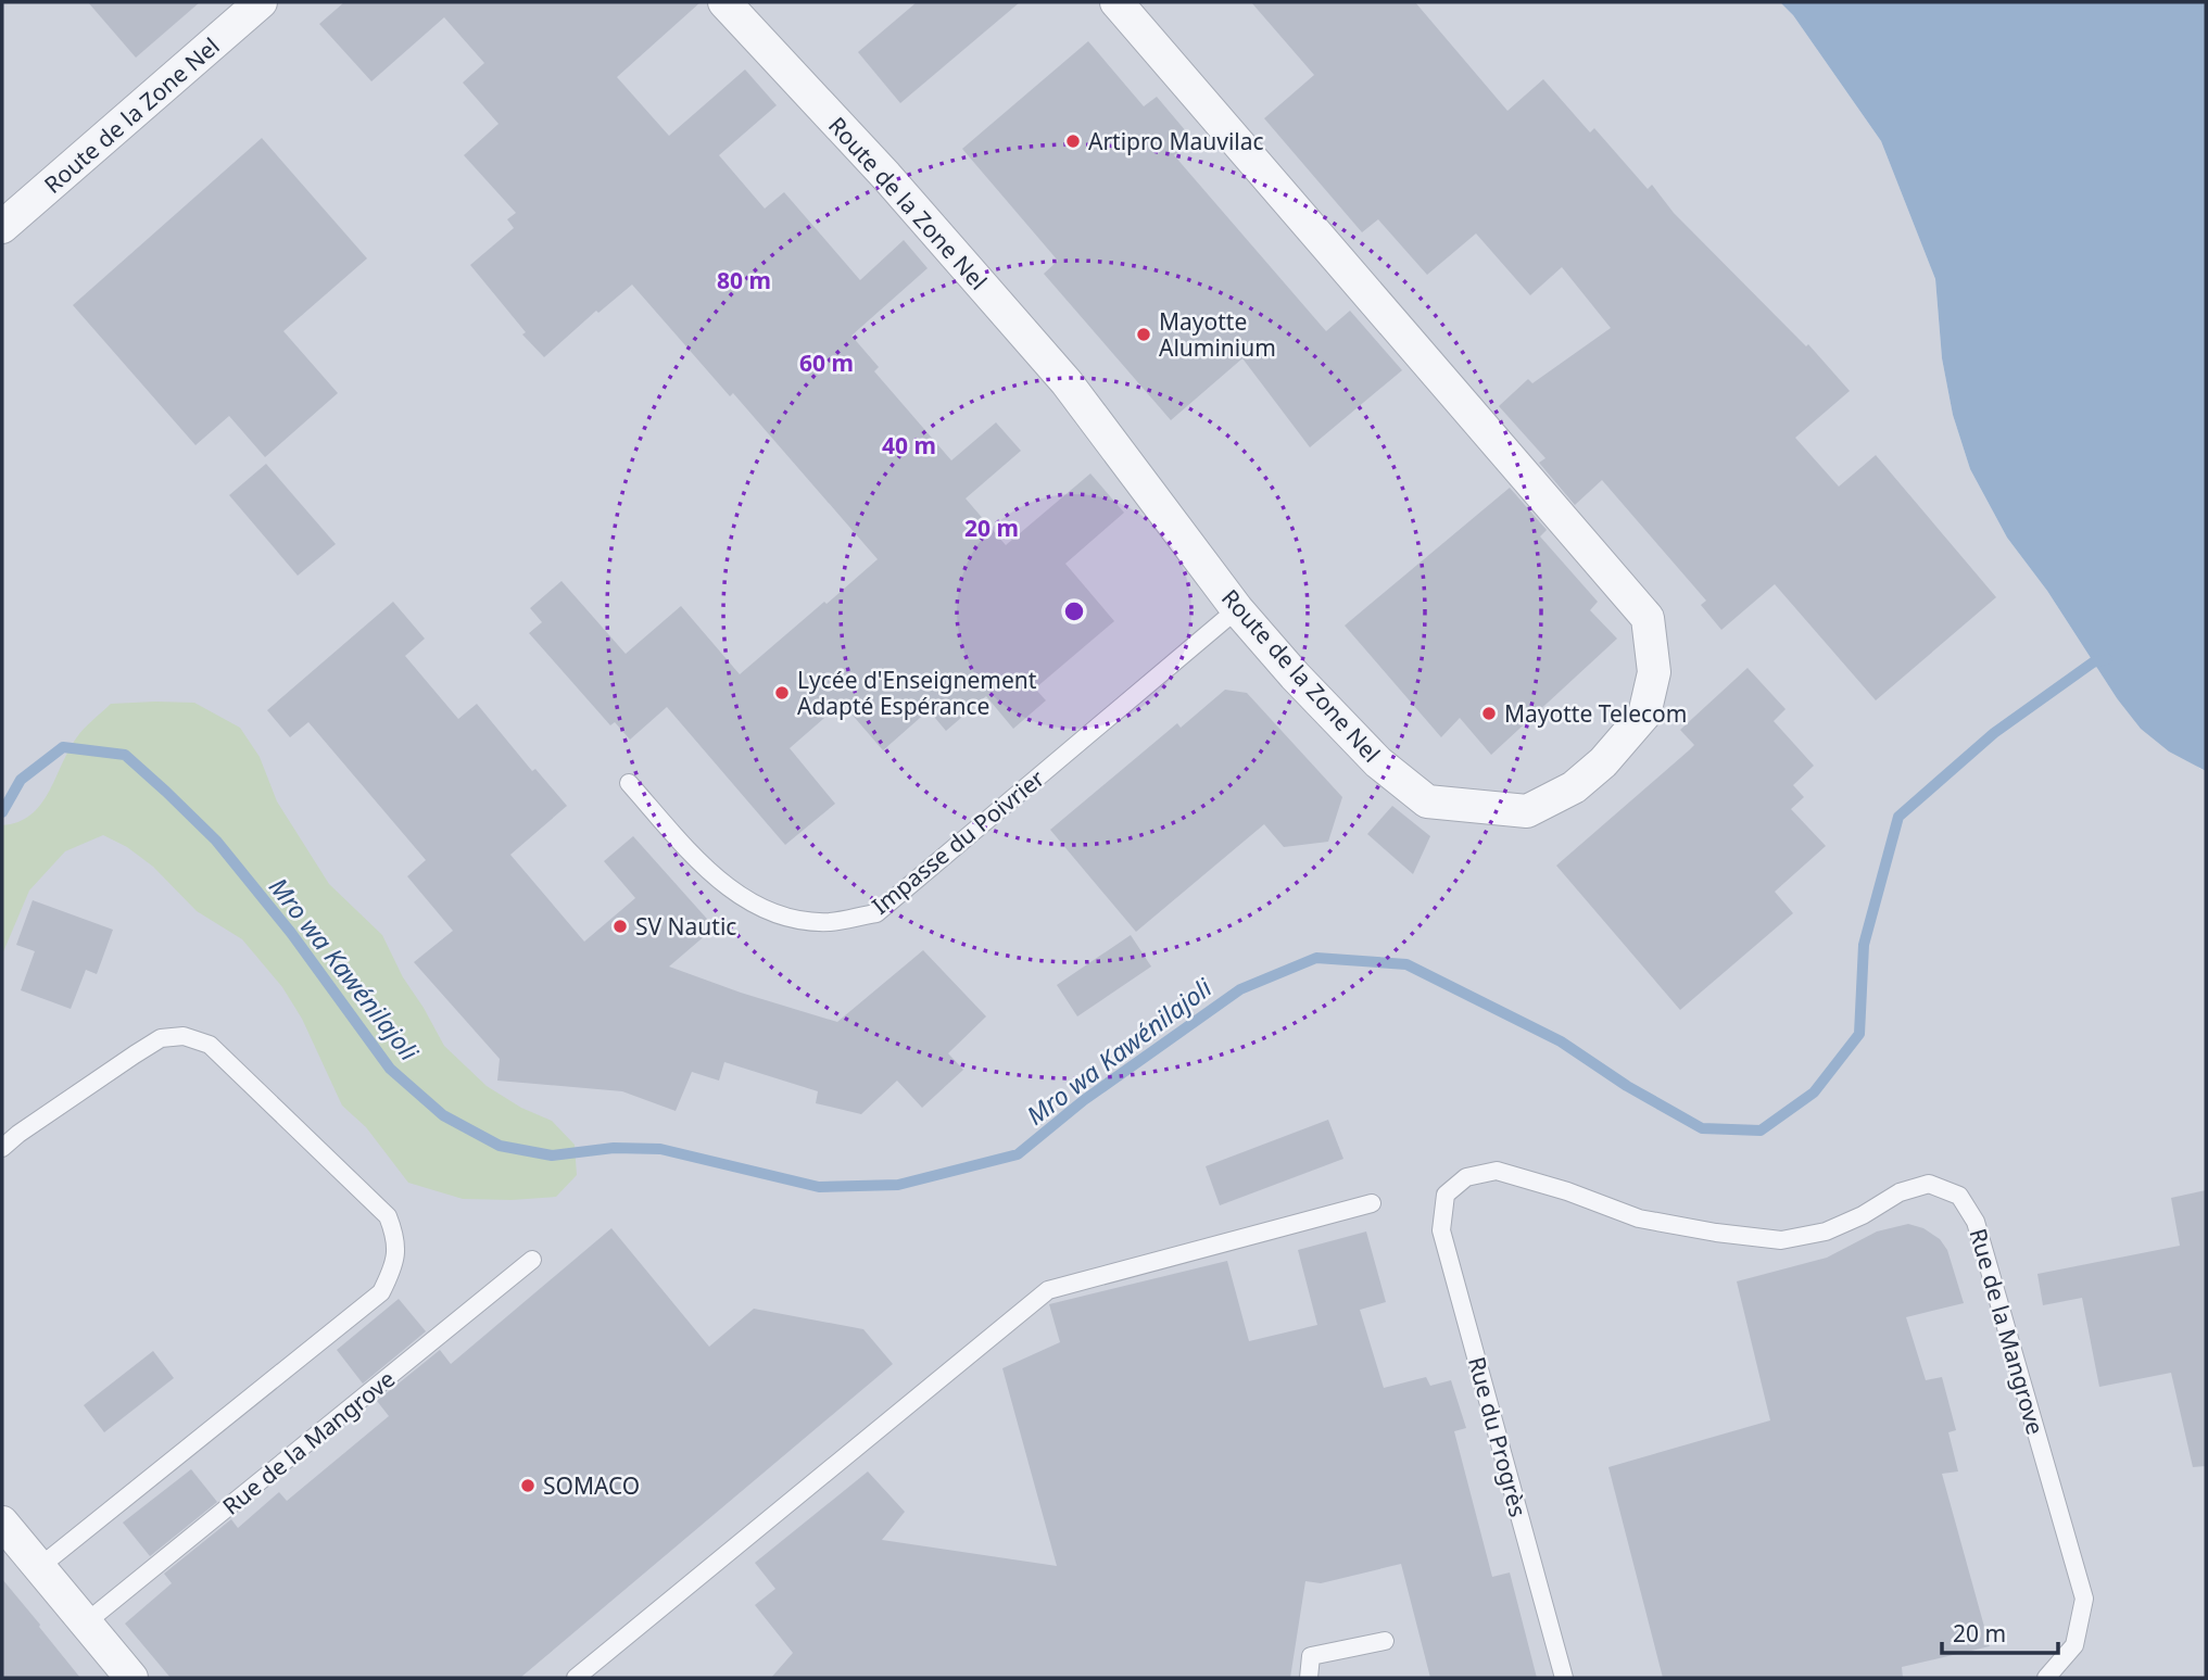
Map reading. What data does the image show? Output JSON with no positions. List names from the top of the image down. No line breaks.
{"streets":{"street":["Route de la Zone Nel"],"lane":["Impasse du Poivrier","Rue de la Mangrove","Rue du Progrès"]},"crossings":[["Route de la Zone Nel","Impasse du Poivrier"],["Rue de la Mangrove","Rue du Progrès"]],"water":["Mro wa Kawénilajoli"],"places":["Artipro Mauvilac","Mayotte Aluminium","Lycée d'Enseignement Adapté Espérance","Mayotte Telecom","SV Nautic","SOMACO"],"scale_bar":"20 m","rings":["80 m","60 m","40 m","20 m"]}
